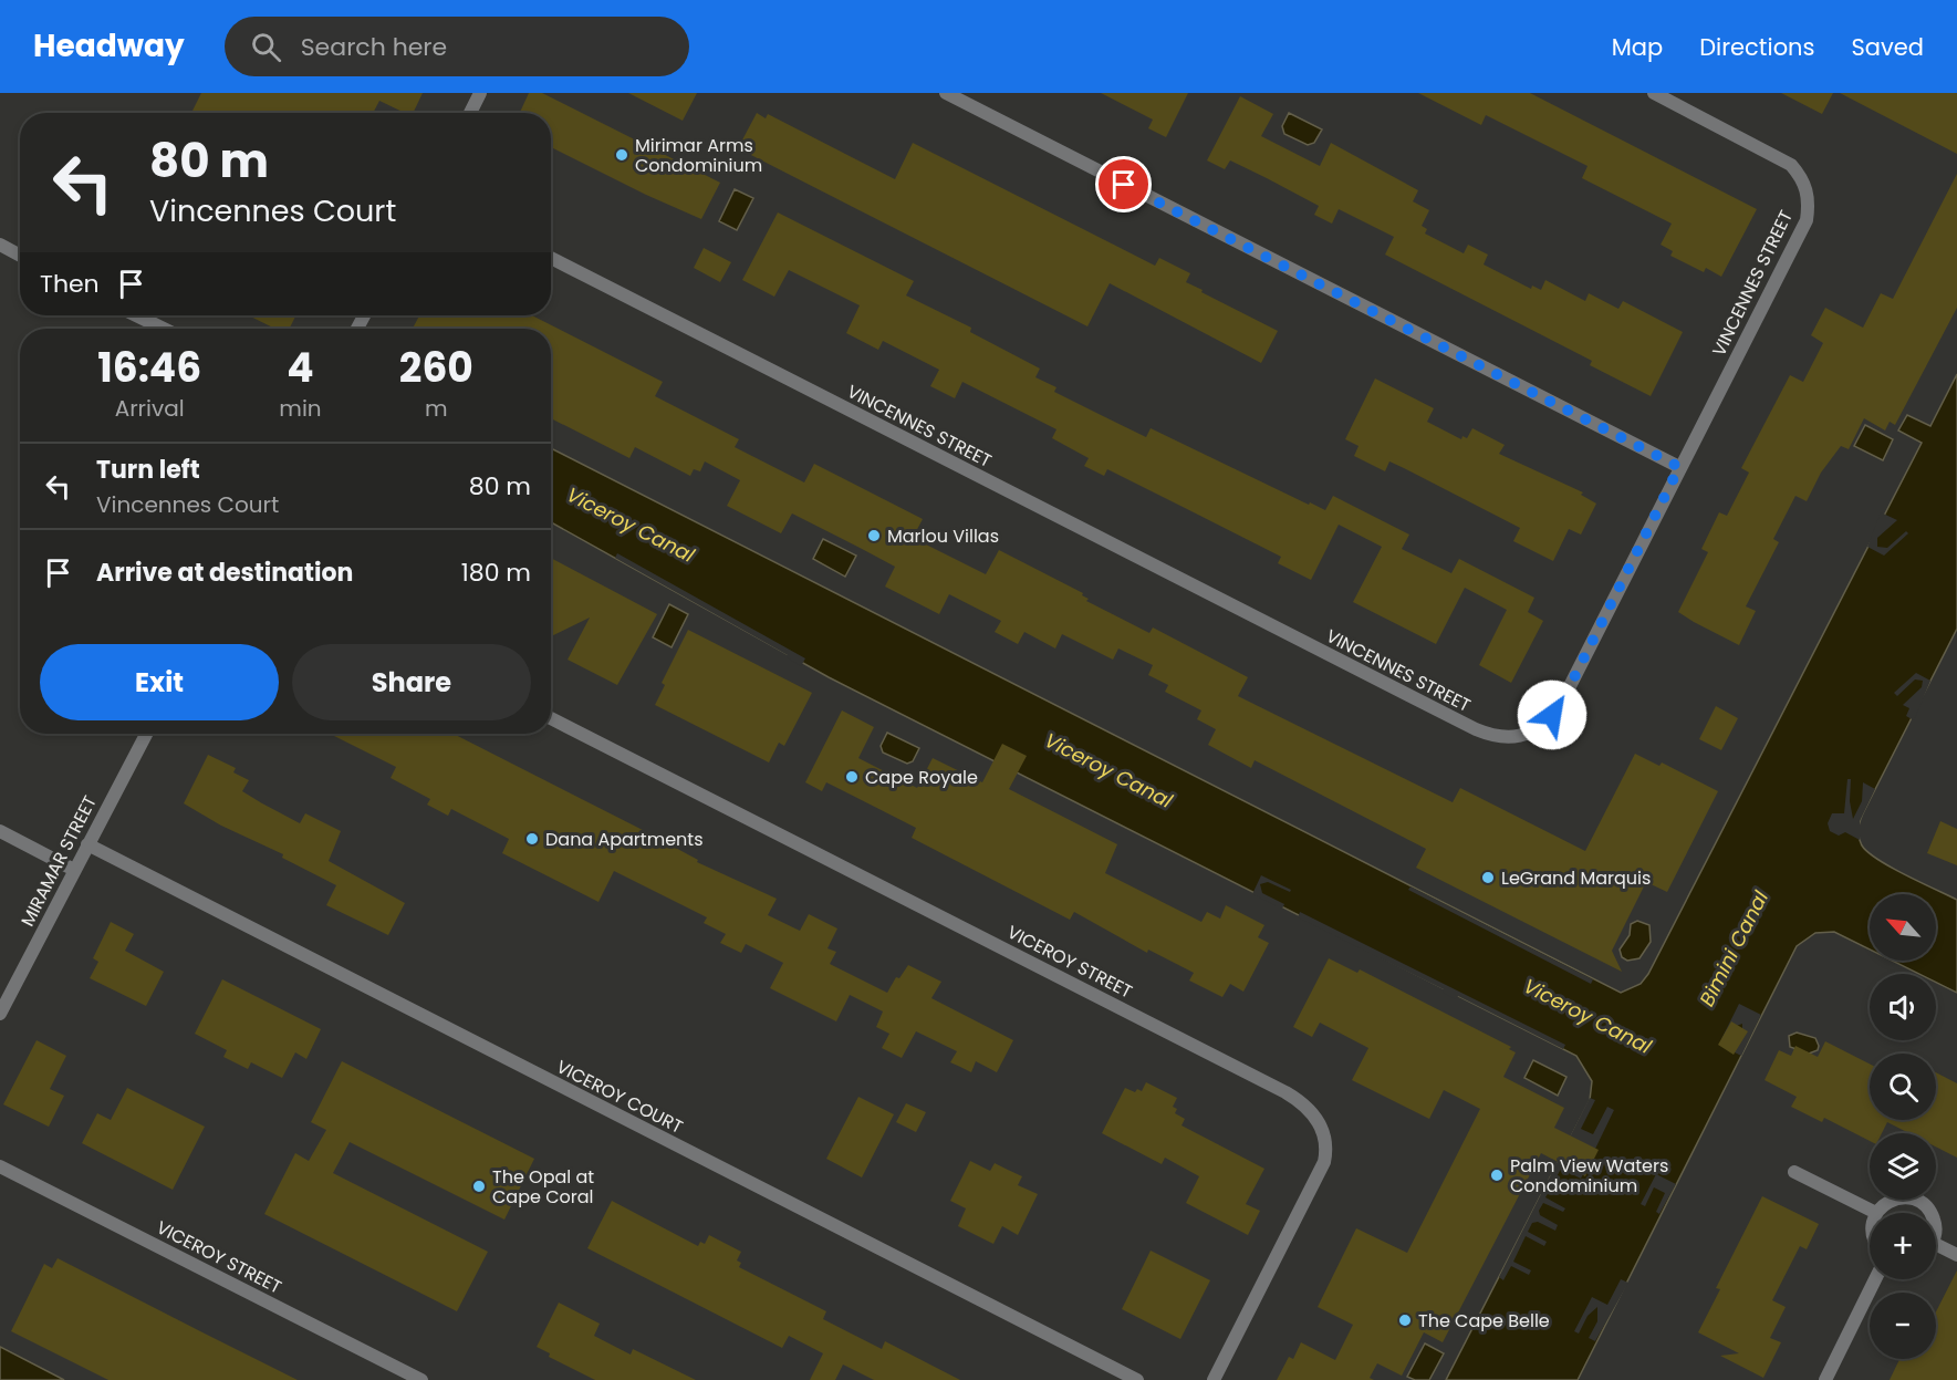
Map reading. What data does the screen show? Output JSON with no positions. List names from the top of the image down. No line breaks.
{"streets":{"street":["VINCENNES STREET","MIRAMAR STREET","VICEROY STREET","VICEROY COURT"]},"crossings":[["MIRAMAR STREET","VICEROY COURT"]],"water":["Viceroy Canal","Bimini Canal"],"places":["Mirimar Arms Condominium","Marlou Villas","Cape Royale","Dana Apartments","LeGrand Marquis","Palm View Waters Condominium","The Opal at Cape Coral","The Cape Belle"],"north":"top left","page":{"header":"Headway","search":"Search here","nav":["Map","Directions","Saved"],"turn":["80 m","Vincennes Court"],"then":"Then","eta":["16:46","Arrival","4","min","260","m"],"list":[{"name":"Turn left","note":"Vincennes Court","value":"80 m"},{"name":"Arrive at destination","value":"180 m"}],"buttons":["Exit","Share"],"map_buttons":["+","−"]}}
